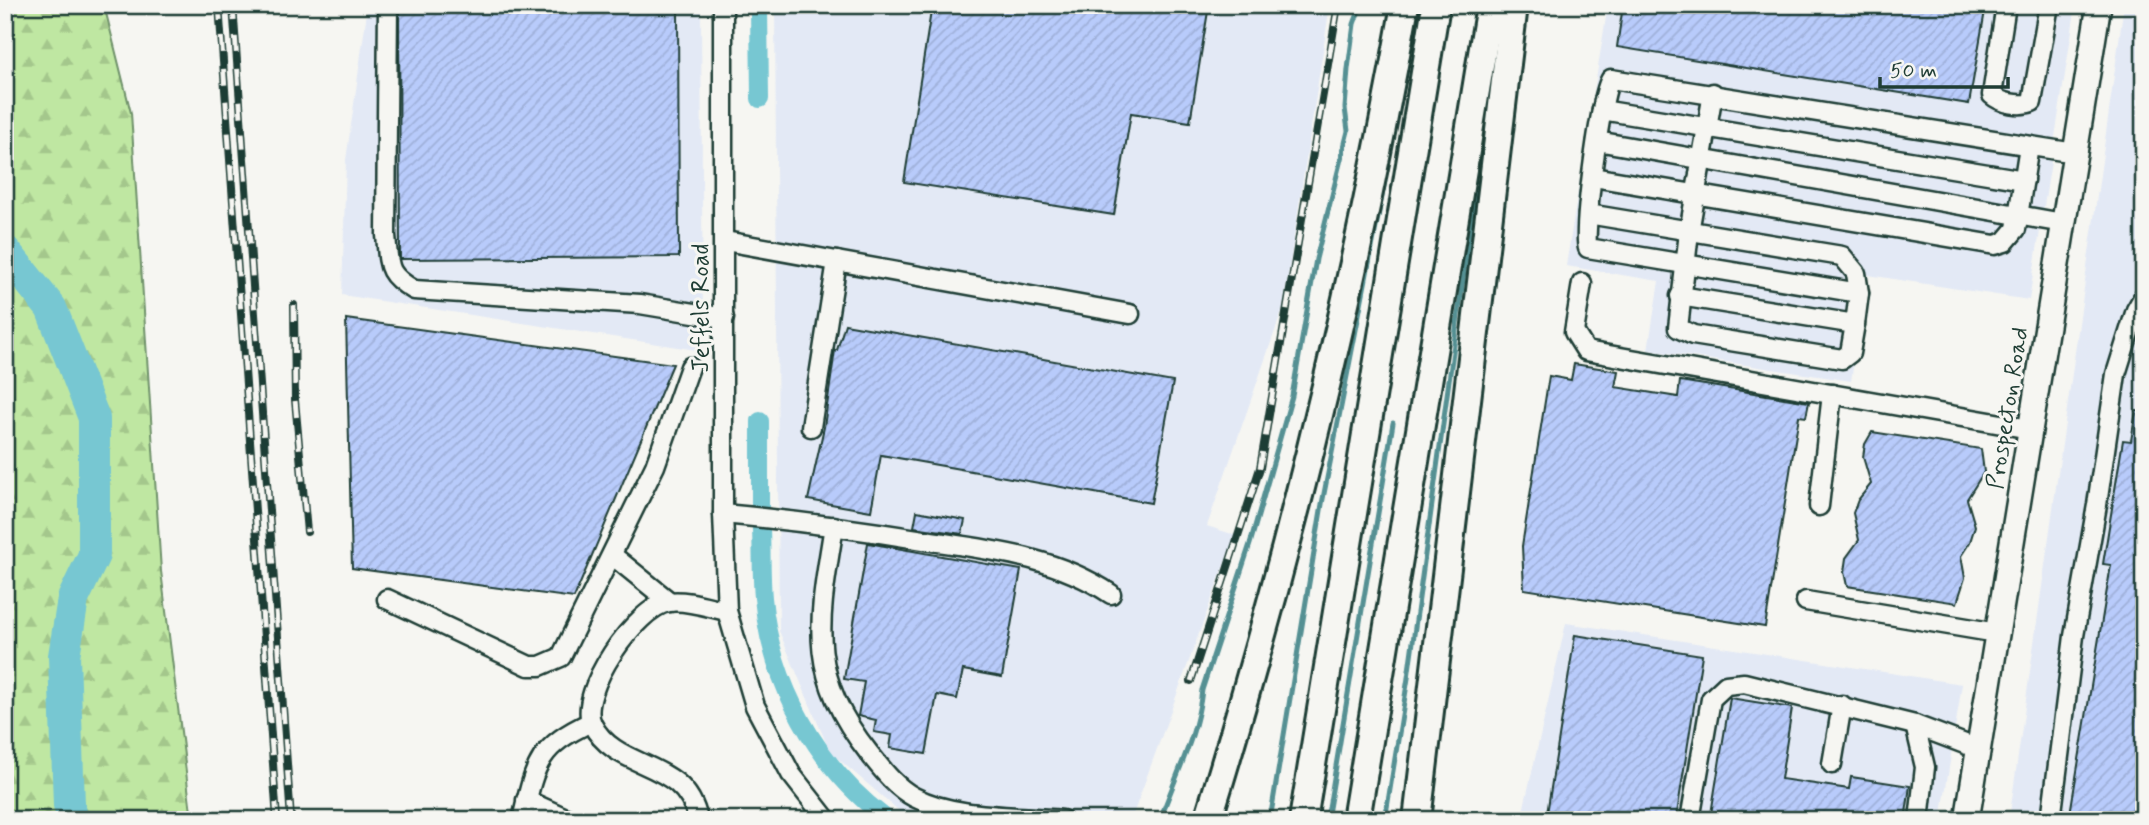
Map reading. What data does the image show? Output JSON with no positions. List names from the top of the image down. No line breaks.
{"streets":{"main road":["Prospecton Road"],"street":["Jeffels Road"]},"scale_bar":"50 m"}
